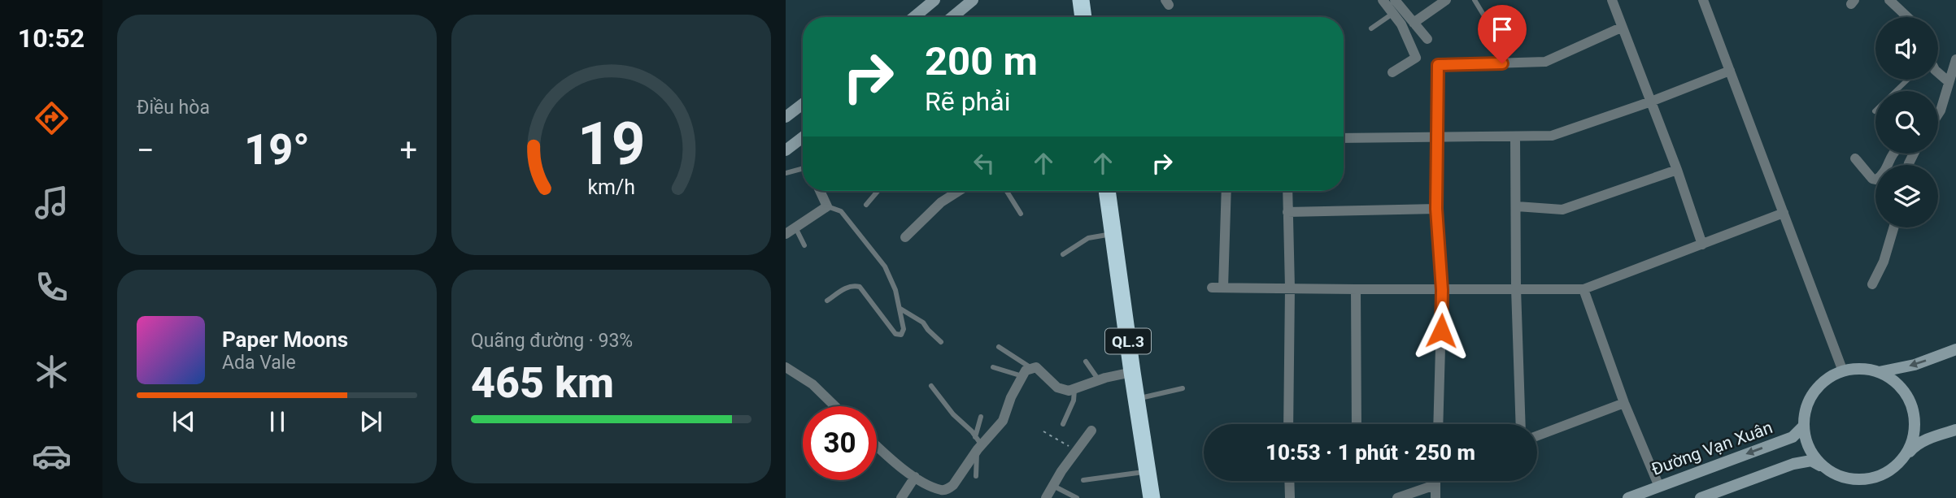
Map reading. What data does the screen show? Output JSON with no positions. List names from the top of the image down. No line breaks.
{"streets":{"highway":["QL.3"],"street":["Đường Vạn Xuân"]},"page":{"tabs":"10:52","tile":["Điều hòa",["Quãng đường · 93%","465 km"]],"turn":["200 m","Rẽ phải"],"heat":["−","19°","+"],"song":["Paper Moons","Ada Vale"],"limit":"30","trip":"10:53 · 1 phút · 250 m","gauge":["19","km/h"]}}
